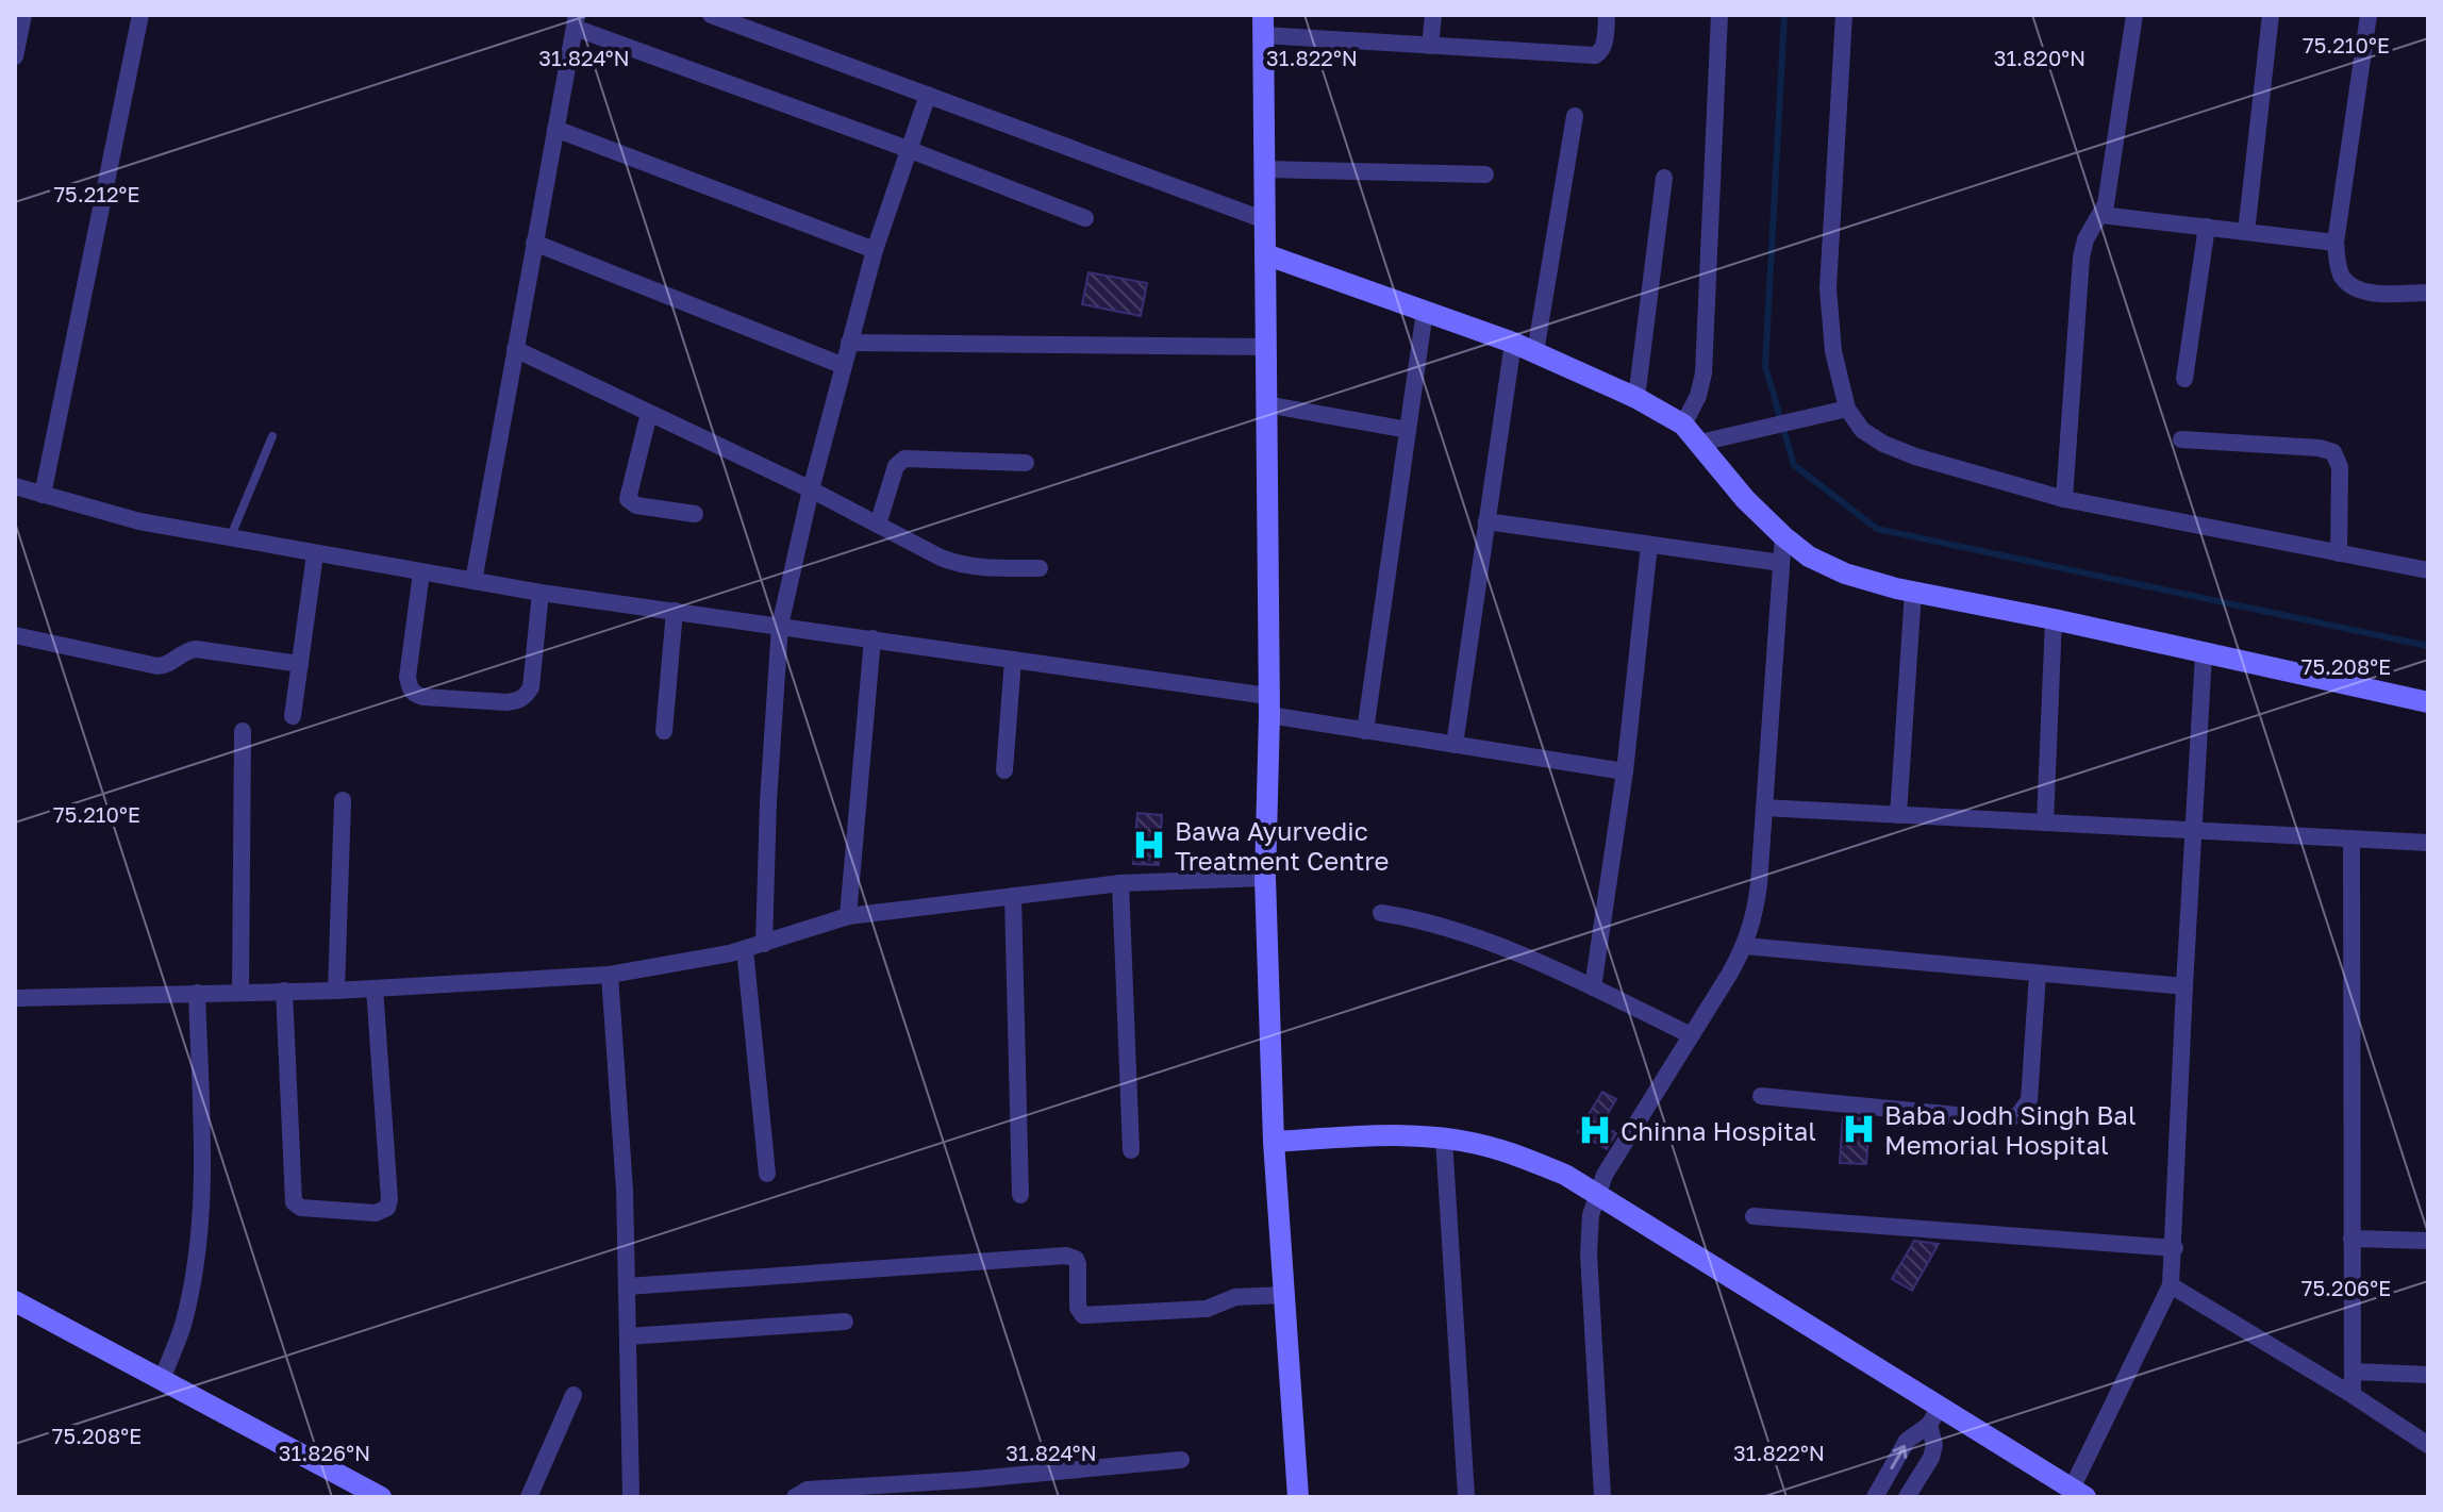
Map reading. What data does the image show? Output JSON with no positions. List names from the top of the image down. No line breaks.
{"places":{"hospital":["Bawa Ayurvedic Treatment Centre","Baba Jodh Singh Bal Memorial Hospital","Chinna Hospital"]},"coordinates":["75.210°E","31.824°N","31.822°N","31.820°N","75.212°E","75.208°E","75.206°E","31.826°N"]}
